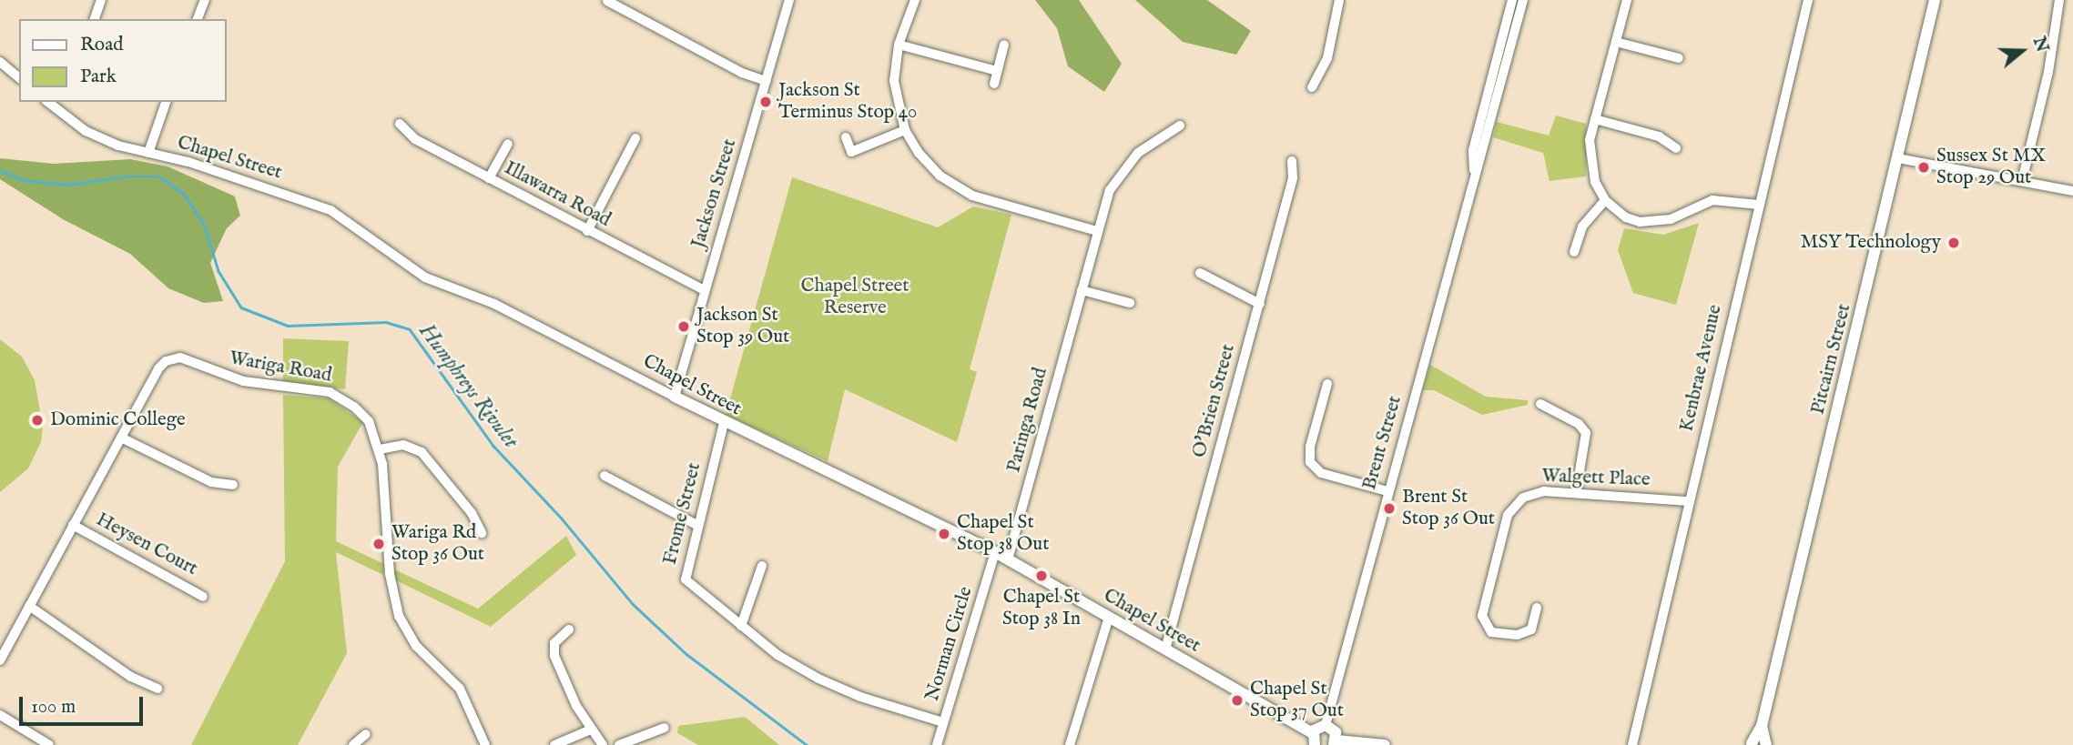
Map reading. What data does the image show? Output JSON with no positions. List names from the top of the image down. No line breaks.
{"streets":{"street":["Chapel Street","Jackson Street","Illawarra Road","Pitcairn Street","Wariga Road","Kenbrae Avenue","O'Brien Street","Paringa Road","Brent Street","Walgett Place","Frome Street","Heysen Court","Norman Circle"]},"crossings":[["Chapel Street","Jackson Street"],["Chapel Street","O'Brien Street"],["Chapel Street","Paringa Road"],["Chapel Street","Frome Street"],["Chapel Street","Norman Circle"],["Jackson Street","Illawarra Road"],["Wariga Road","Heysen Court"],["Kenbrae Avenue","Walgett Place"],["Frome Street","Norman Circle"]],"water":["Humphreys Rivulet"],"parks":["Chapel Street Reserve"],"places":["Jackson St Terminus Stop 40","Sussex St MX Stop 29 Out","MSY Technology","Jackson St Stop 39 Out","Dominic College","Brent St Stop 36 Out","Chapel St Stop 38 Out","Wariga Rd Stop 36 Out","Chapel St Stop 38 In","Chapel St Stop 37 Out"],"legend":["Road","Park"],"scale_bar":"100 m","north":"right"}
